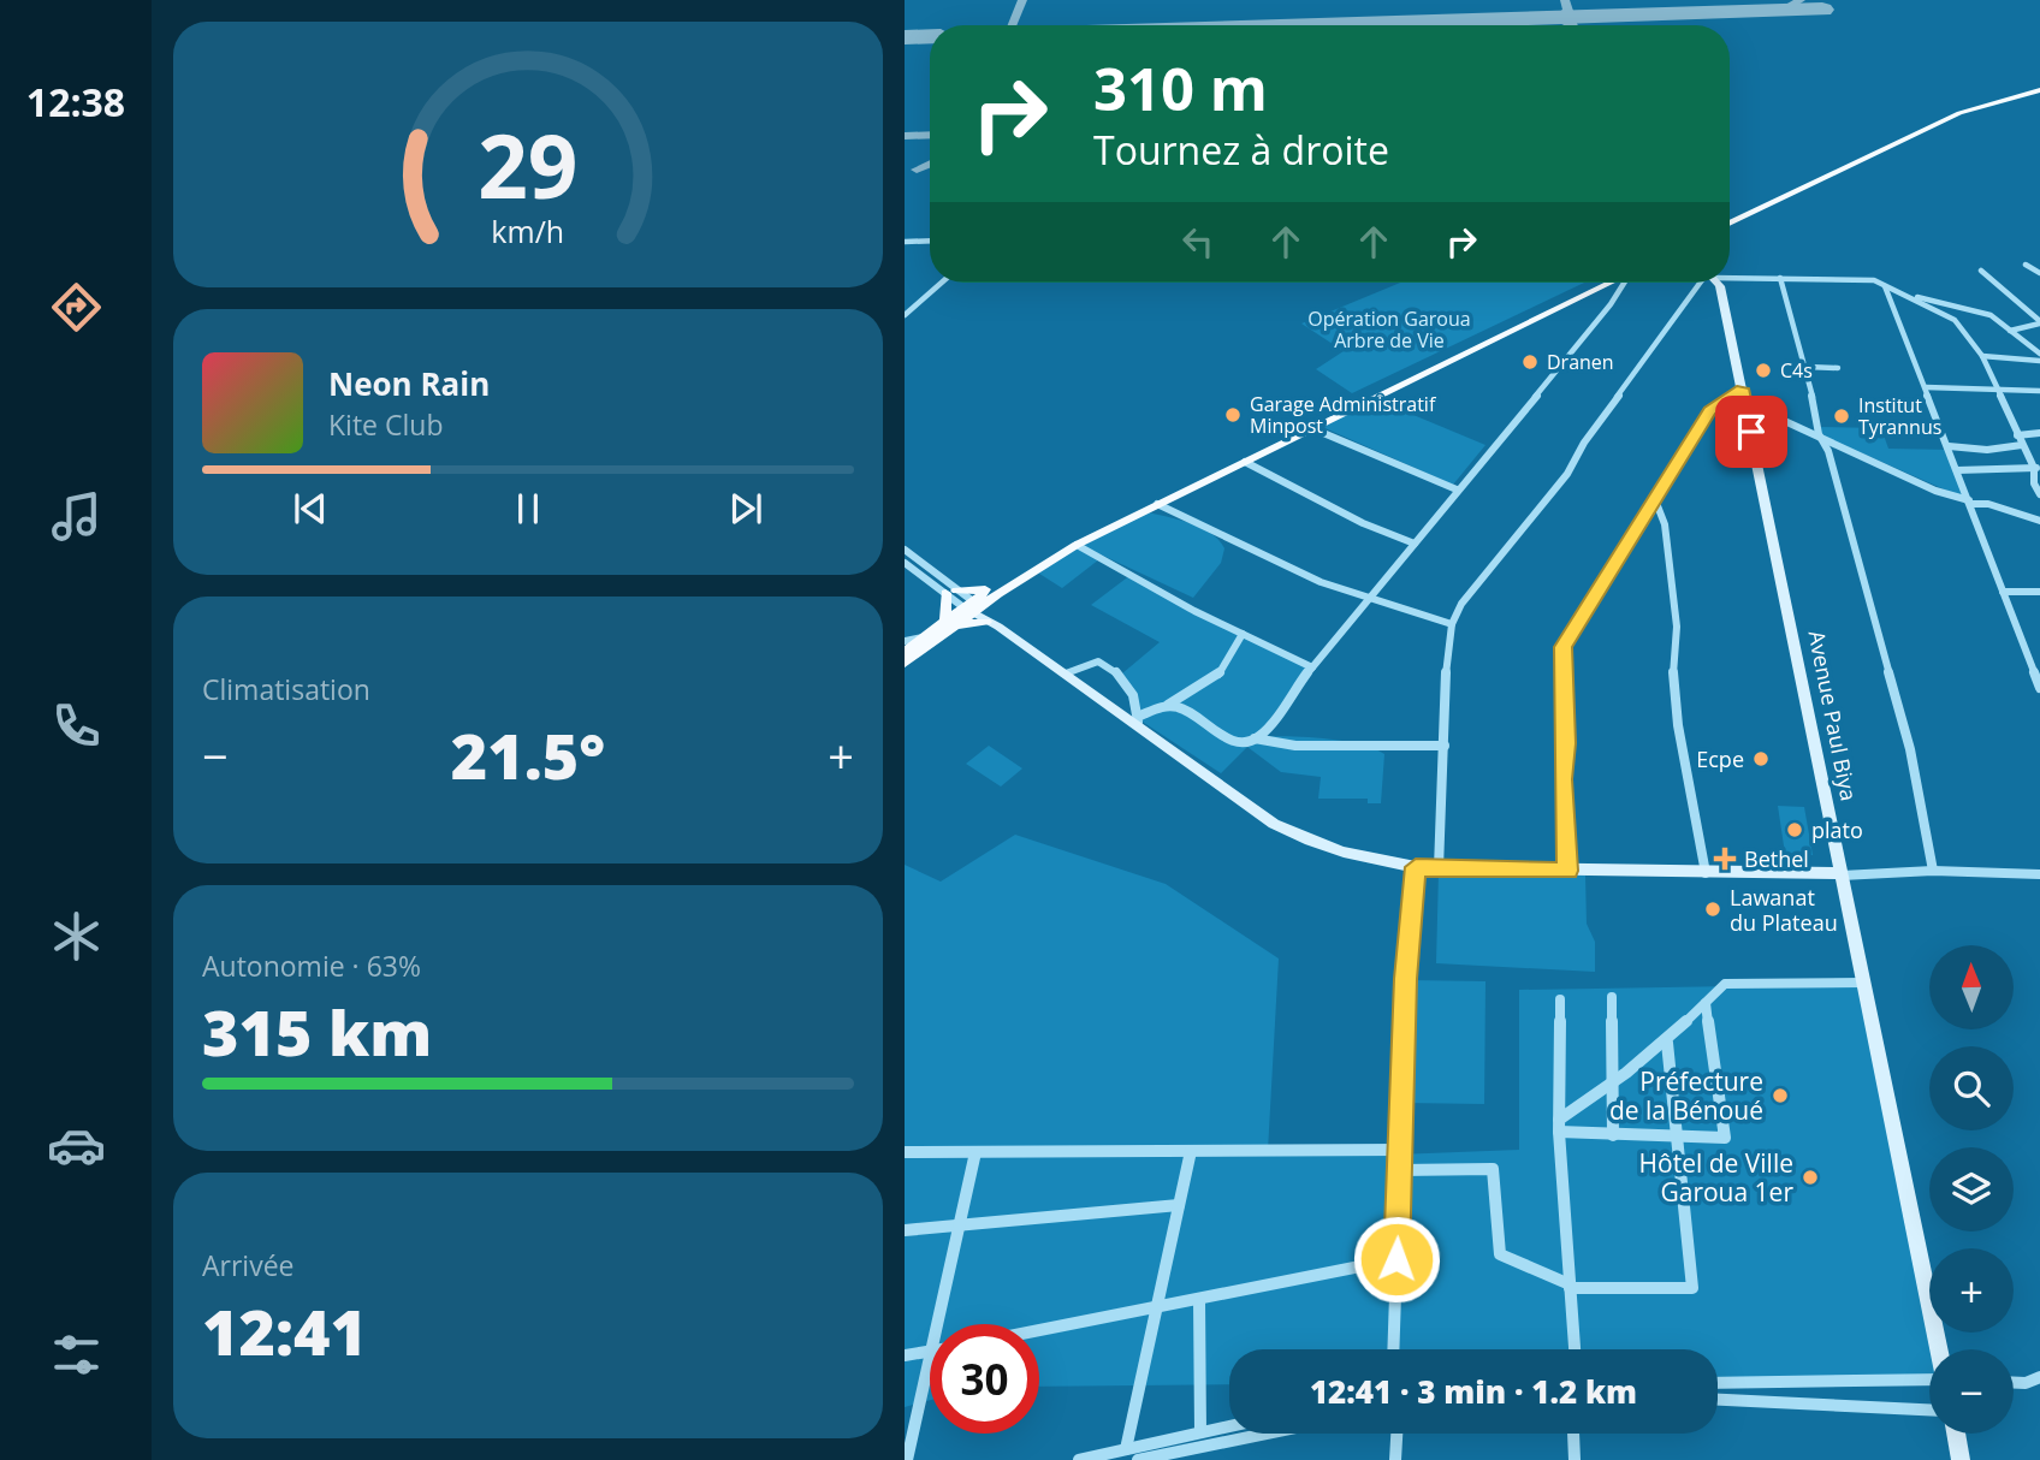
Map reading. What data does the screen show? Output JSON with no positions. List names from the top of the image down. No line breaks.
{"streets":{"main road":["Avenue Paul Biya"]},"parks":["Opération Garoua Arbre de Vie"],"places":{"other":["Dranen","C4s","Garage Administratif Minpost","Institut Tyrannus","Ecpe","plato","Lawanat du Plateau","Préfecture de la Bénoué","Hôtel de Ville Garoua 1er"],"health":["Bethel"]},"north":"top","page":{"tabs":"12:38","turn":["310 m","Tournez à droite"],"song":["Neon Rain","Kite Club"],"tile":["Climatisation",["Autonomie · 63%","315 km"],["Arrivée","12:41"]],"heat":["−","21.5°","+"],"map_buttons":["+","−"],"limit":"30","trip":"12:41 · 3 min · 1.2 km","gauge":["29","km/h"]}}
